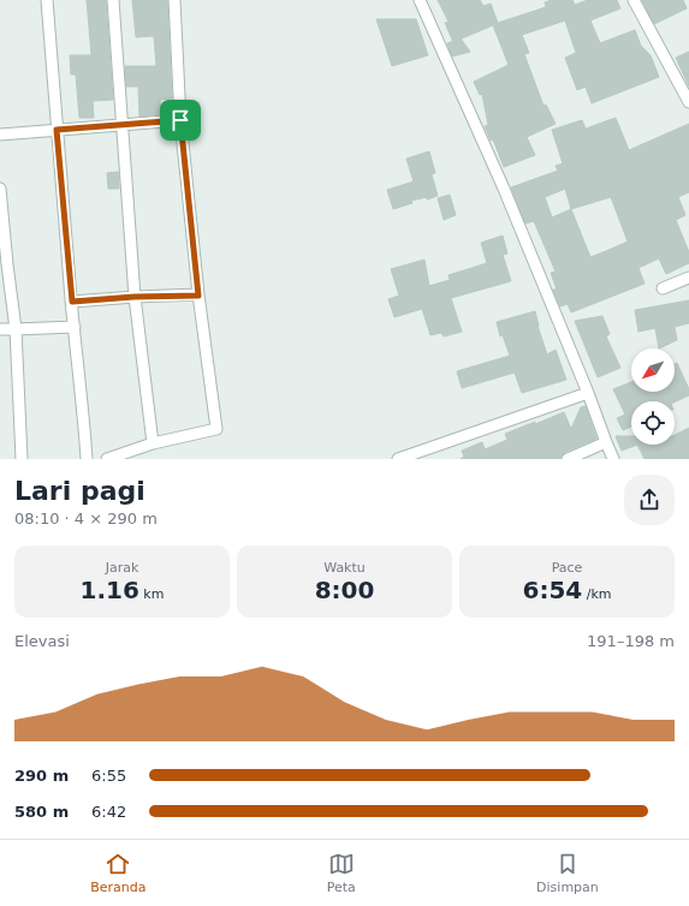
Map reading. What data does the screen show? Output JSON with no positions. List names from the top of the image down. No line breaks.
{"north":"bottom left","page":{"heading":["Lari pagi","08:10 · 4 × 290 m"],"stats":[["Jarak","1.16 km"],["Waktu","8:00"],["Pace","6:54 /km"]],"chart":["Elevasi","191–198 m"],"list":[{"name":"290 m","note":"6:55"},{"name":"580 m","note":"6:42"}],"tabs":["Beranda","Peta","Disimpan"]}}
